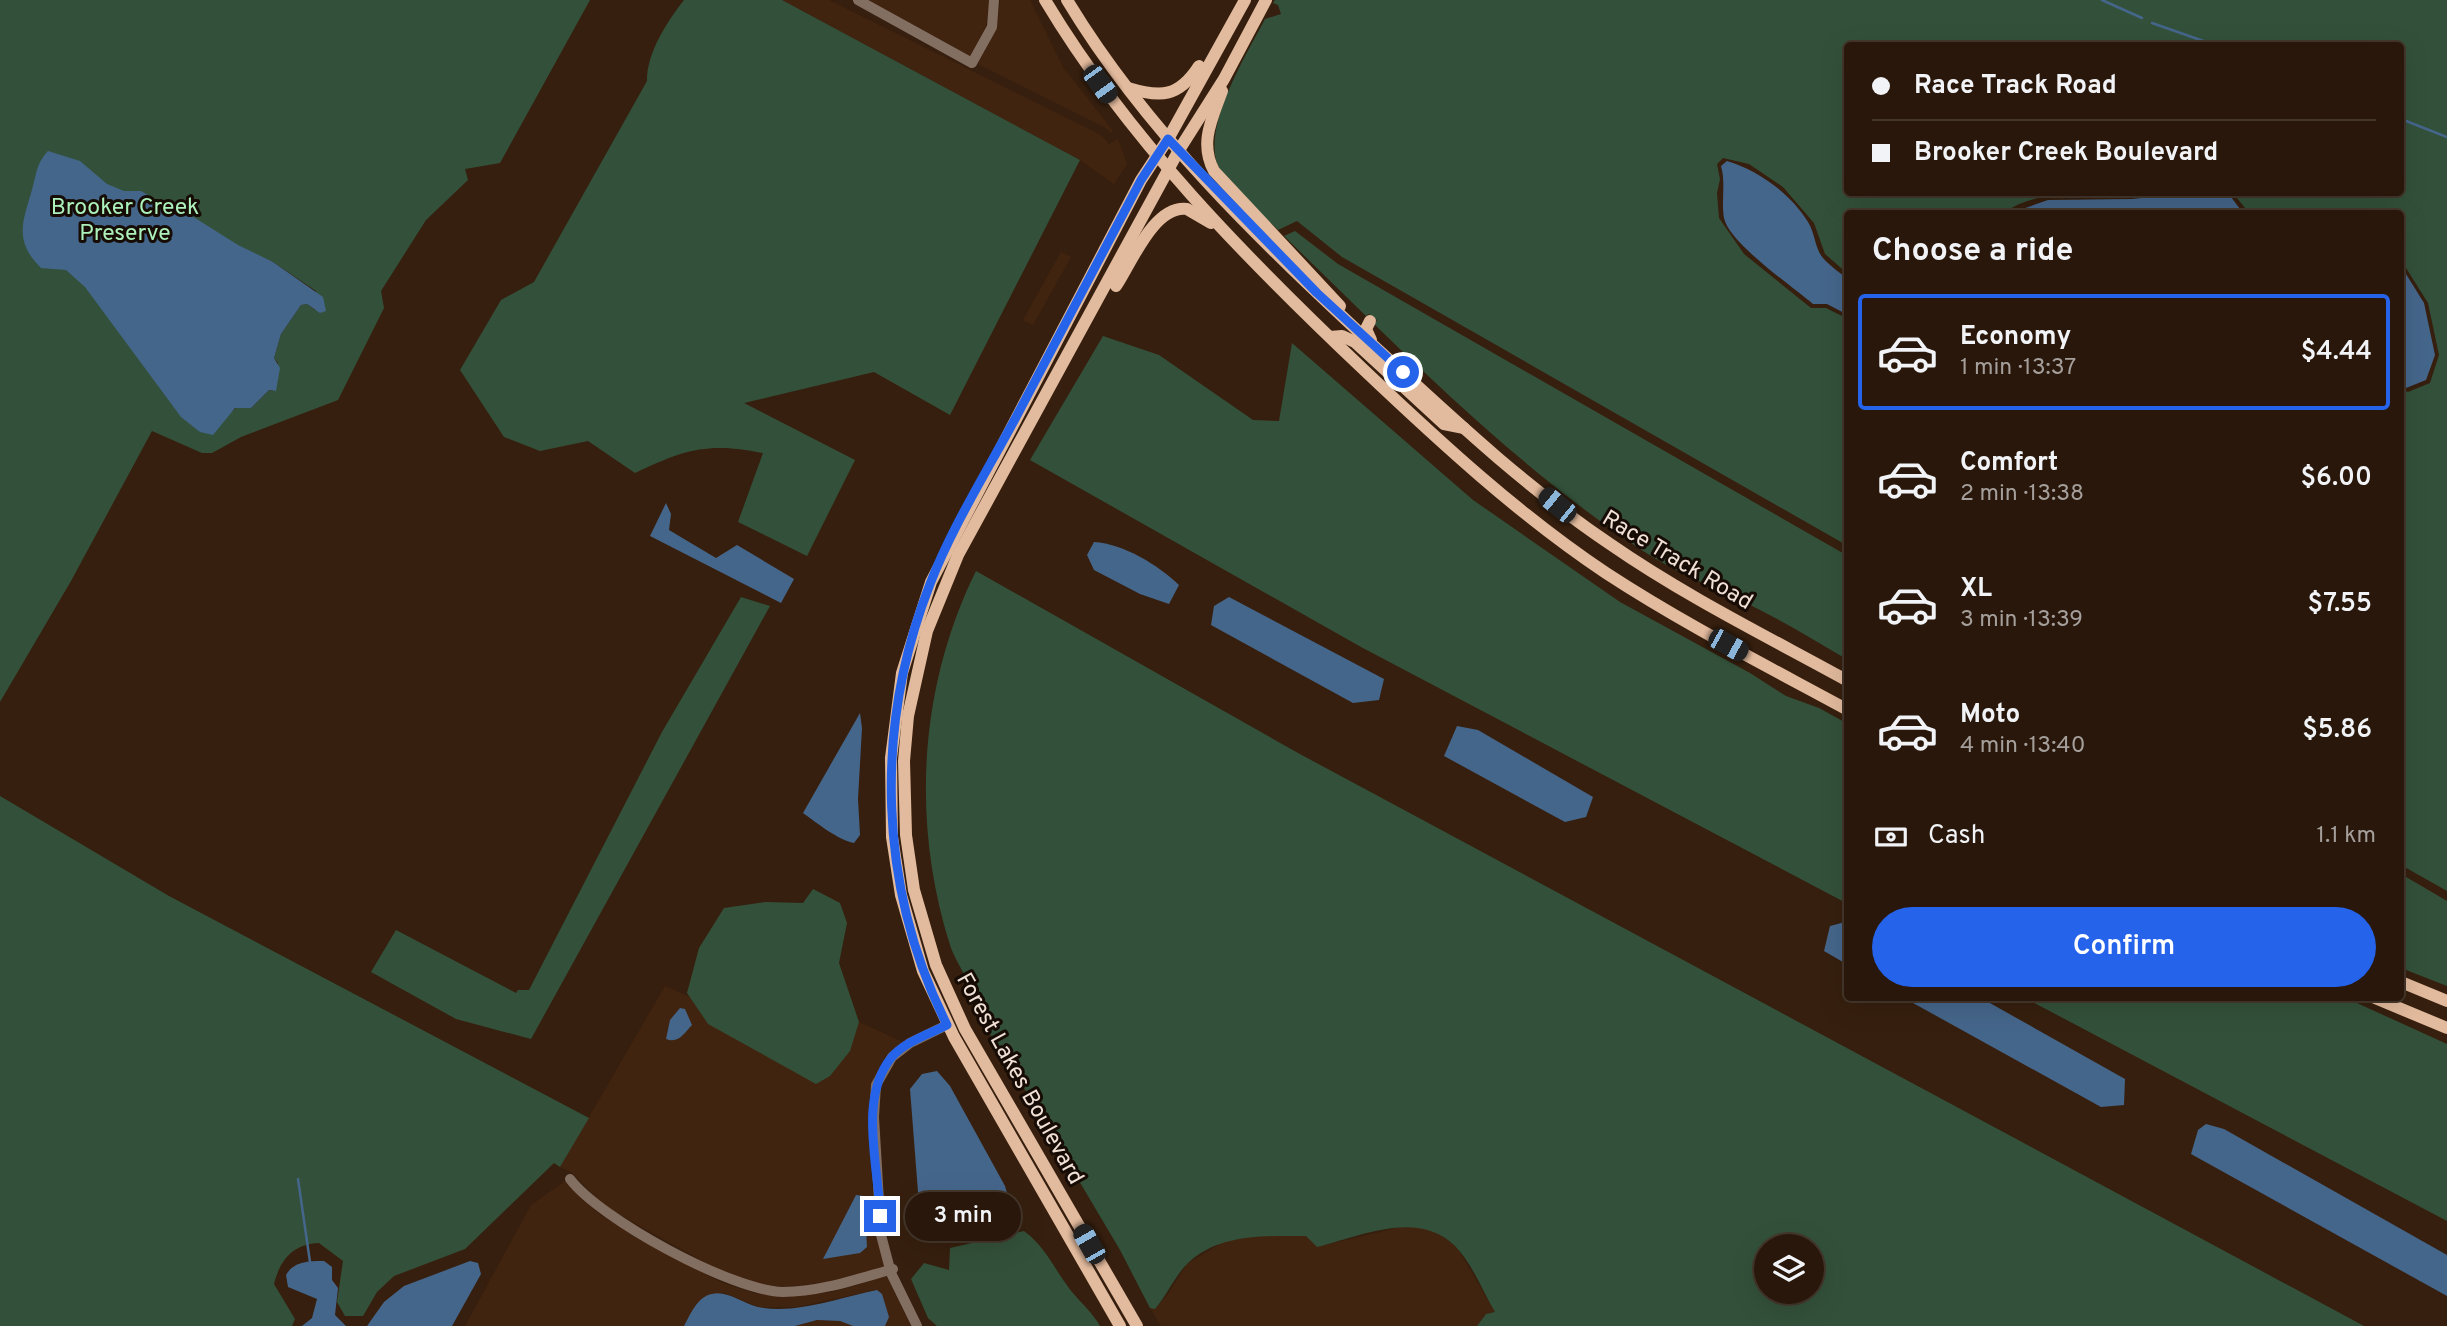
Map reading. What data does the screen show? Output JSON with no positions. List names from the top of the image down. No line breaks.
{"streets":{"main road":["Race Track Road","Forest Lakes Boulevard"]},"crossings":[["Race Track Road","Forest Lakes Boulevard"]],"parks":["Brooker Creek Preserve"],"page":{"banner":["Race Track Road","Brooker Creek Boulevard"],"heading":"Choose a ride","list":[{"name":"Economy","note":"1 min · 13:37","value":"$4.44"},{"name":"Comfort","note":"2 min · 13:38","value":"$6.00"},{"name":"XL","note":"3 min · 13:39","value":"$7.55"},{"name":"Moto","note":"4 min · 13:40","value":"$5.86"}],"pay":["Cash","1.1 km"],"buttons":"Confirm","bubble":"3 min"}}
